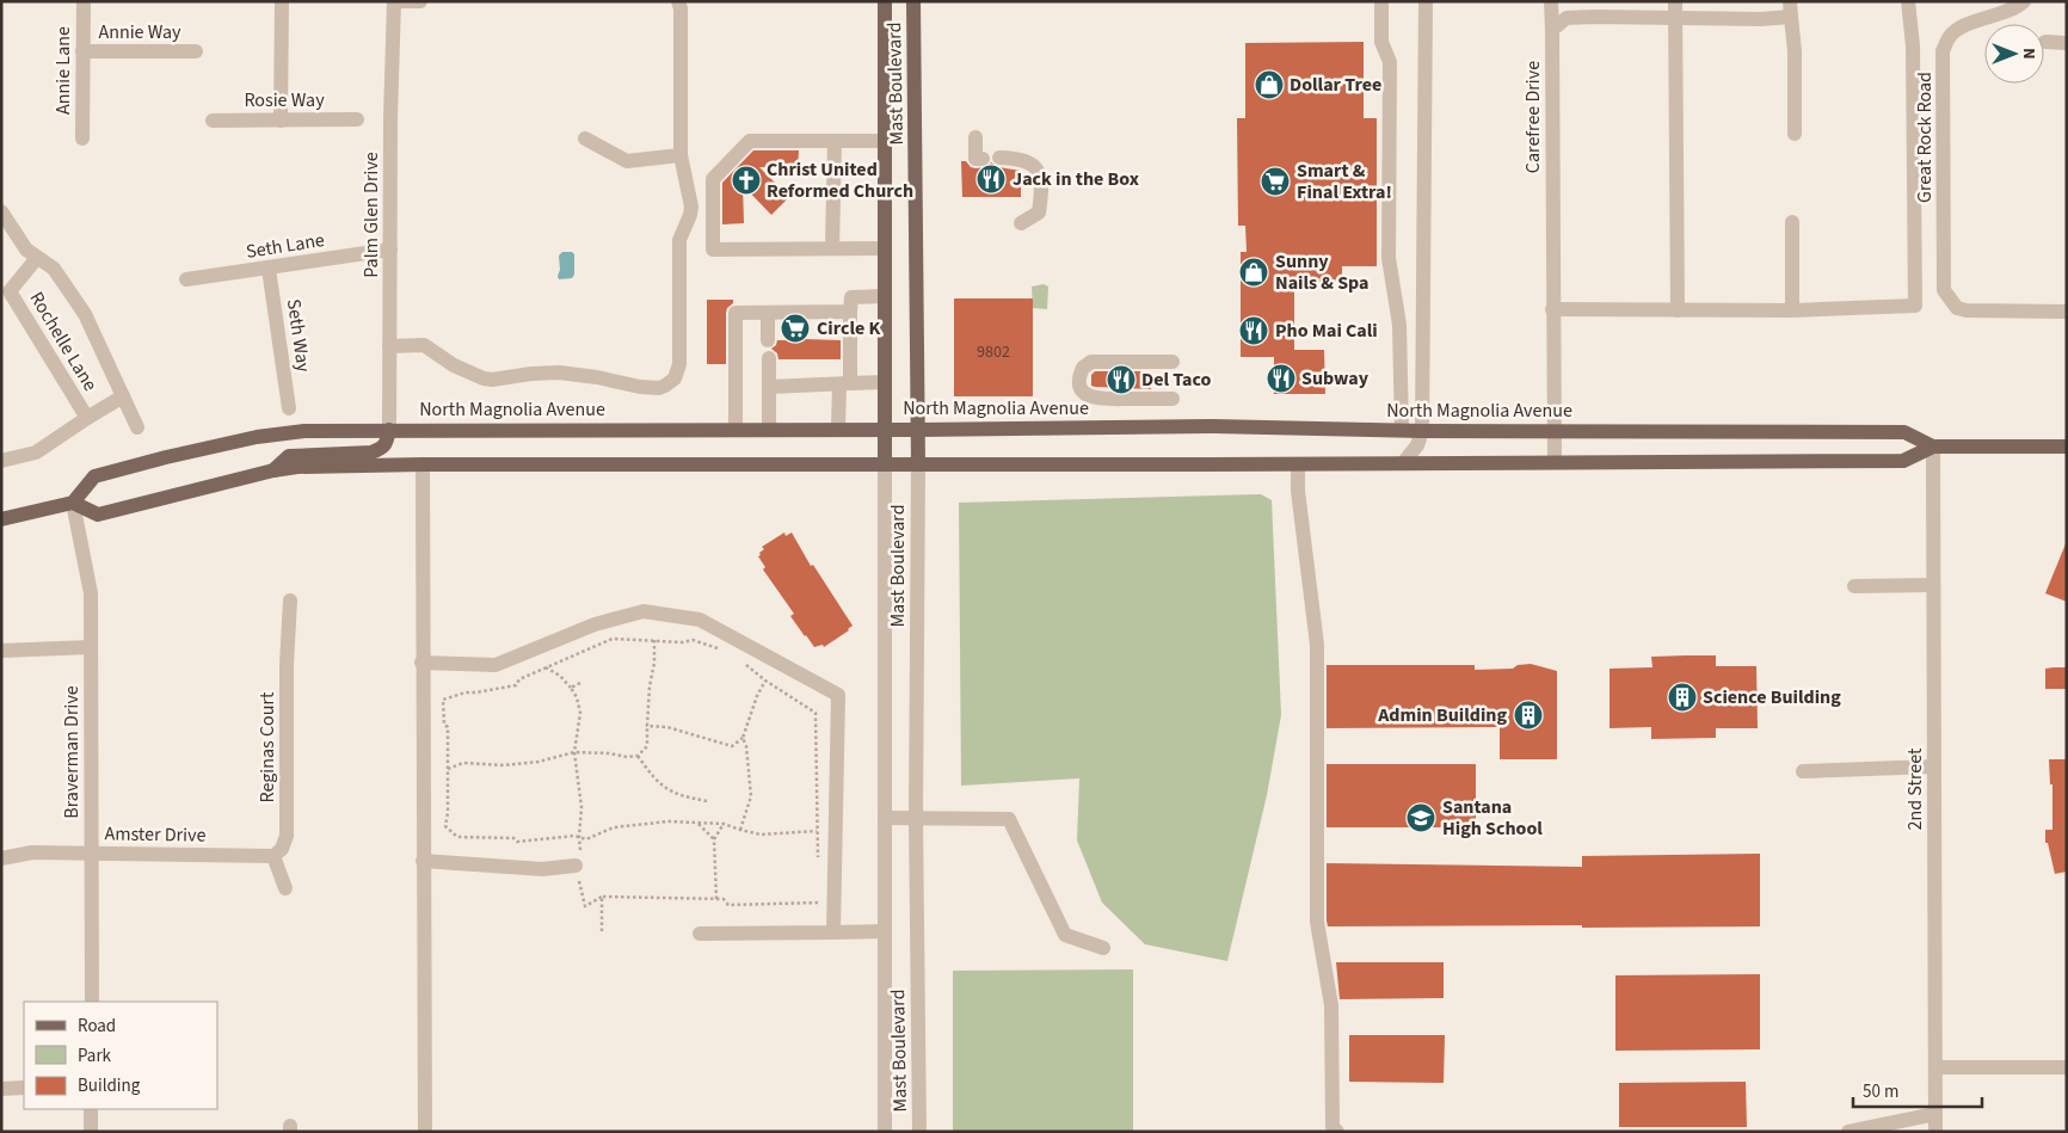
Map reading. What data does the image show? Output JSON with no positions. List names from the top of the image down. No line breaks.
{"streets":{"main road":["Mast Boulevard","North Magnolia Avenue"],"street":["Annie Way","Annie Lane","Rosie Way","Carefree Drive","Great Rock Road","Palm Glen Drive","Seth Lane","Seth Way","Rochelle Lane","Reginas Court","Braverman Drive","2nd Street","Amster Drive"]},"crossings":[["Annie Way","Annie Lane"],["Mast Boulevard","North Magnolia Avenue"],["Carefree Drive","North Magnolia Avenue"],["Palm Glen Drive","Seth Lane"],["Palm Glen Drive","North Magnolia Avenue"],["Seth Lane","Seth Way"],["North Magnolia Avenue","Braverman Drive"],["North Magnolia Avenue","2nd Street"],["Reginas Court","Amster Drive"],["Braverman Drive","Amster Drive"]],"places":{"shop":["Dollar Tree","Sunny Nails & Spa"],"restaurant":["Jack in the Box","Pho Mai Cali","Subway","Del Taco"],"church":["Christ United Reformed Church"],"supermarket":["Smart & Final Extra!","Circle K"],"building":["Science Building","Admin Building"],"school or university":["Santana High School"]},"house_numbers":["9802"],"legend":["Road","Park","Building"],"scale_bar":"50 m","north":"right"}
